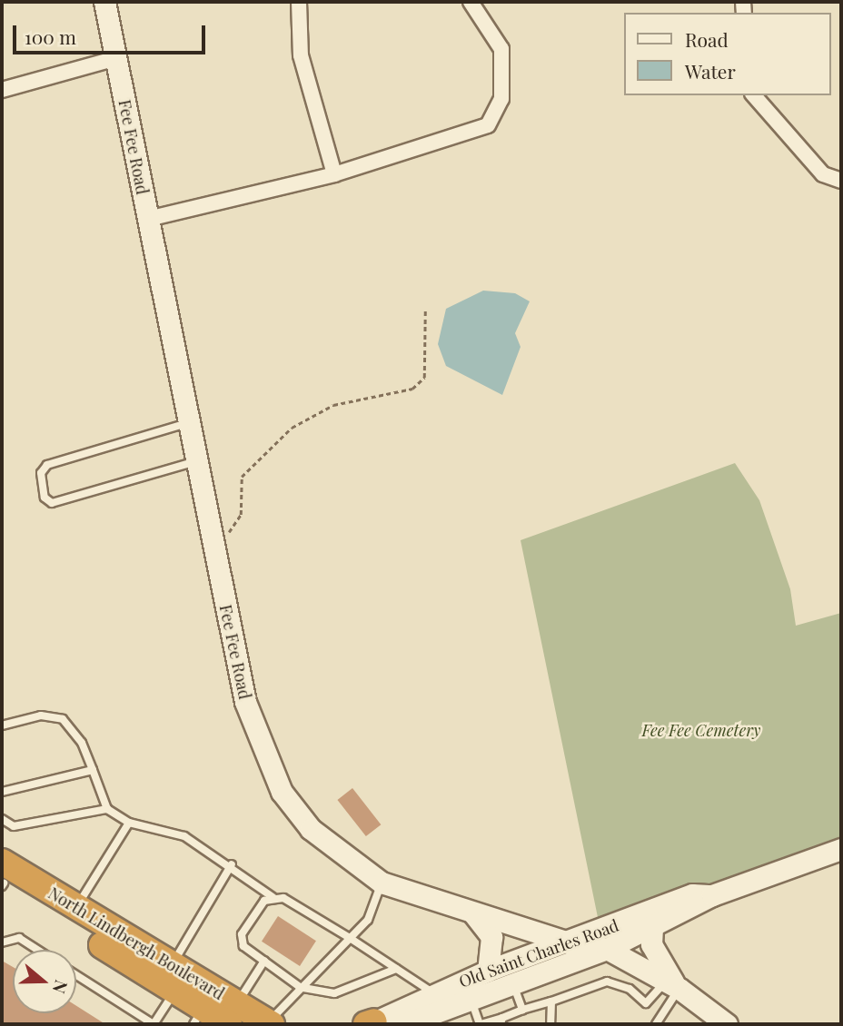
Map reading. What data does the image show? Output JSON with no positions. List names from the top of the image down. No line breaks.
{"streets":{"highway":["North Lindbergh Boulevard"],"street":["Fee Fee Road","Old Saint Charles Road"]},"crossings":[["Fee Fee Road","Old Saint Charles Road"]],"parks":["Fee Fee Cemetery"],"legend":["Road","Water"],"scale_bar":"100 m","north":"right"}
